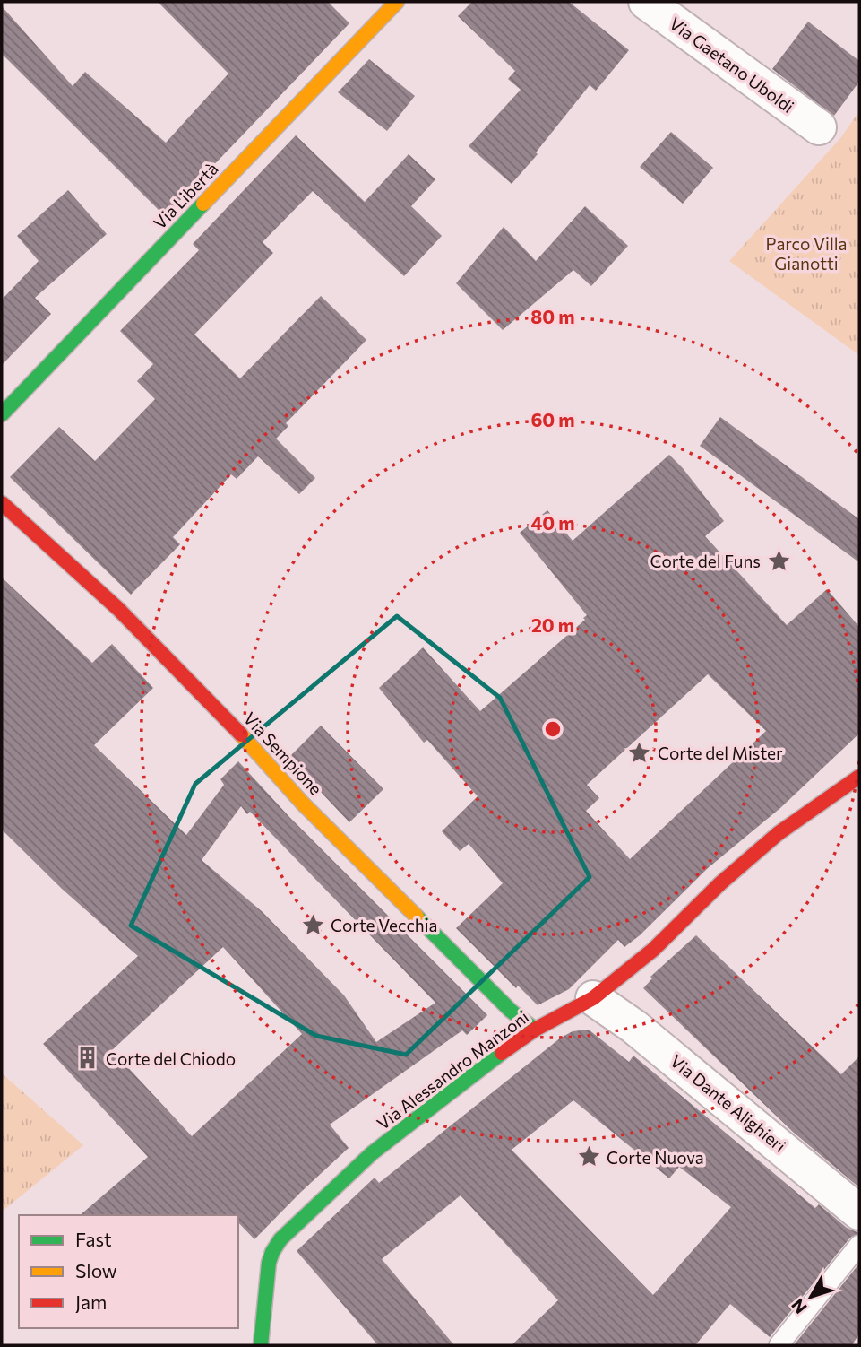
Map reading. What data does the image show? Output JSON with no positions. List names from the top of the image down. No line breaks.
{"streets":{"street":["Via Gaetano Uboldi","Via Libertà","Via Sempione","Via Alessandro Manzoni","Via Dante Alighieri"]},"crossings":[["Via Sempione","Via Alessandro Manzoni"],["Via Alessandro Manzoni","Via Dante Alighieri"]],"parks":["Parco Villa Gianotti"],"places":{"place":["Corte del Funs","Corte del Mister","Corte Vecchia","Corte Nuova"],"building":["Corte del Chiodo"]},"legend":["Fast","Slow","Jam"],"north":"bottom left","rings":["80 m","60 m","40 m","20 m"]}
